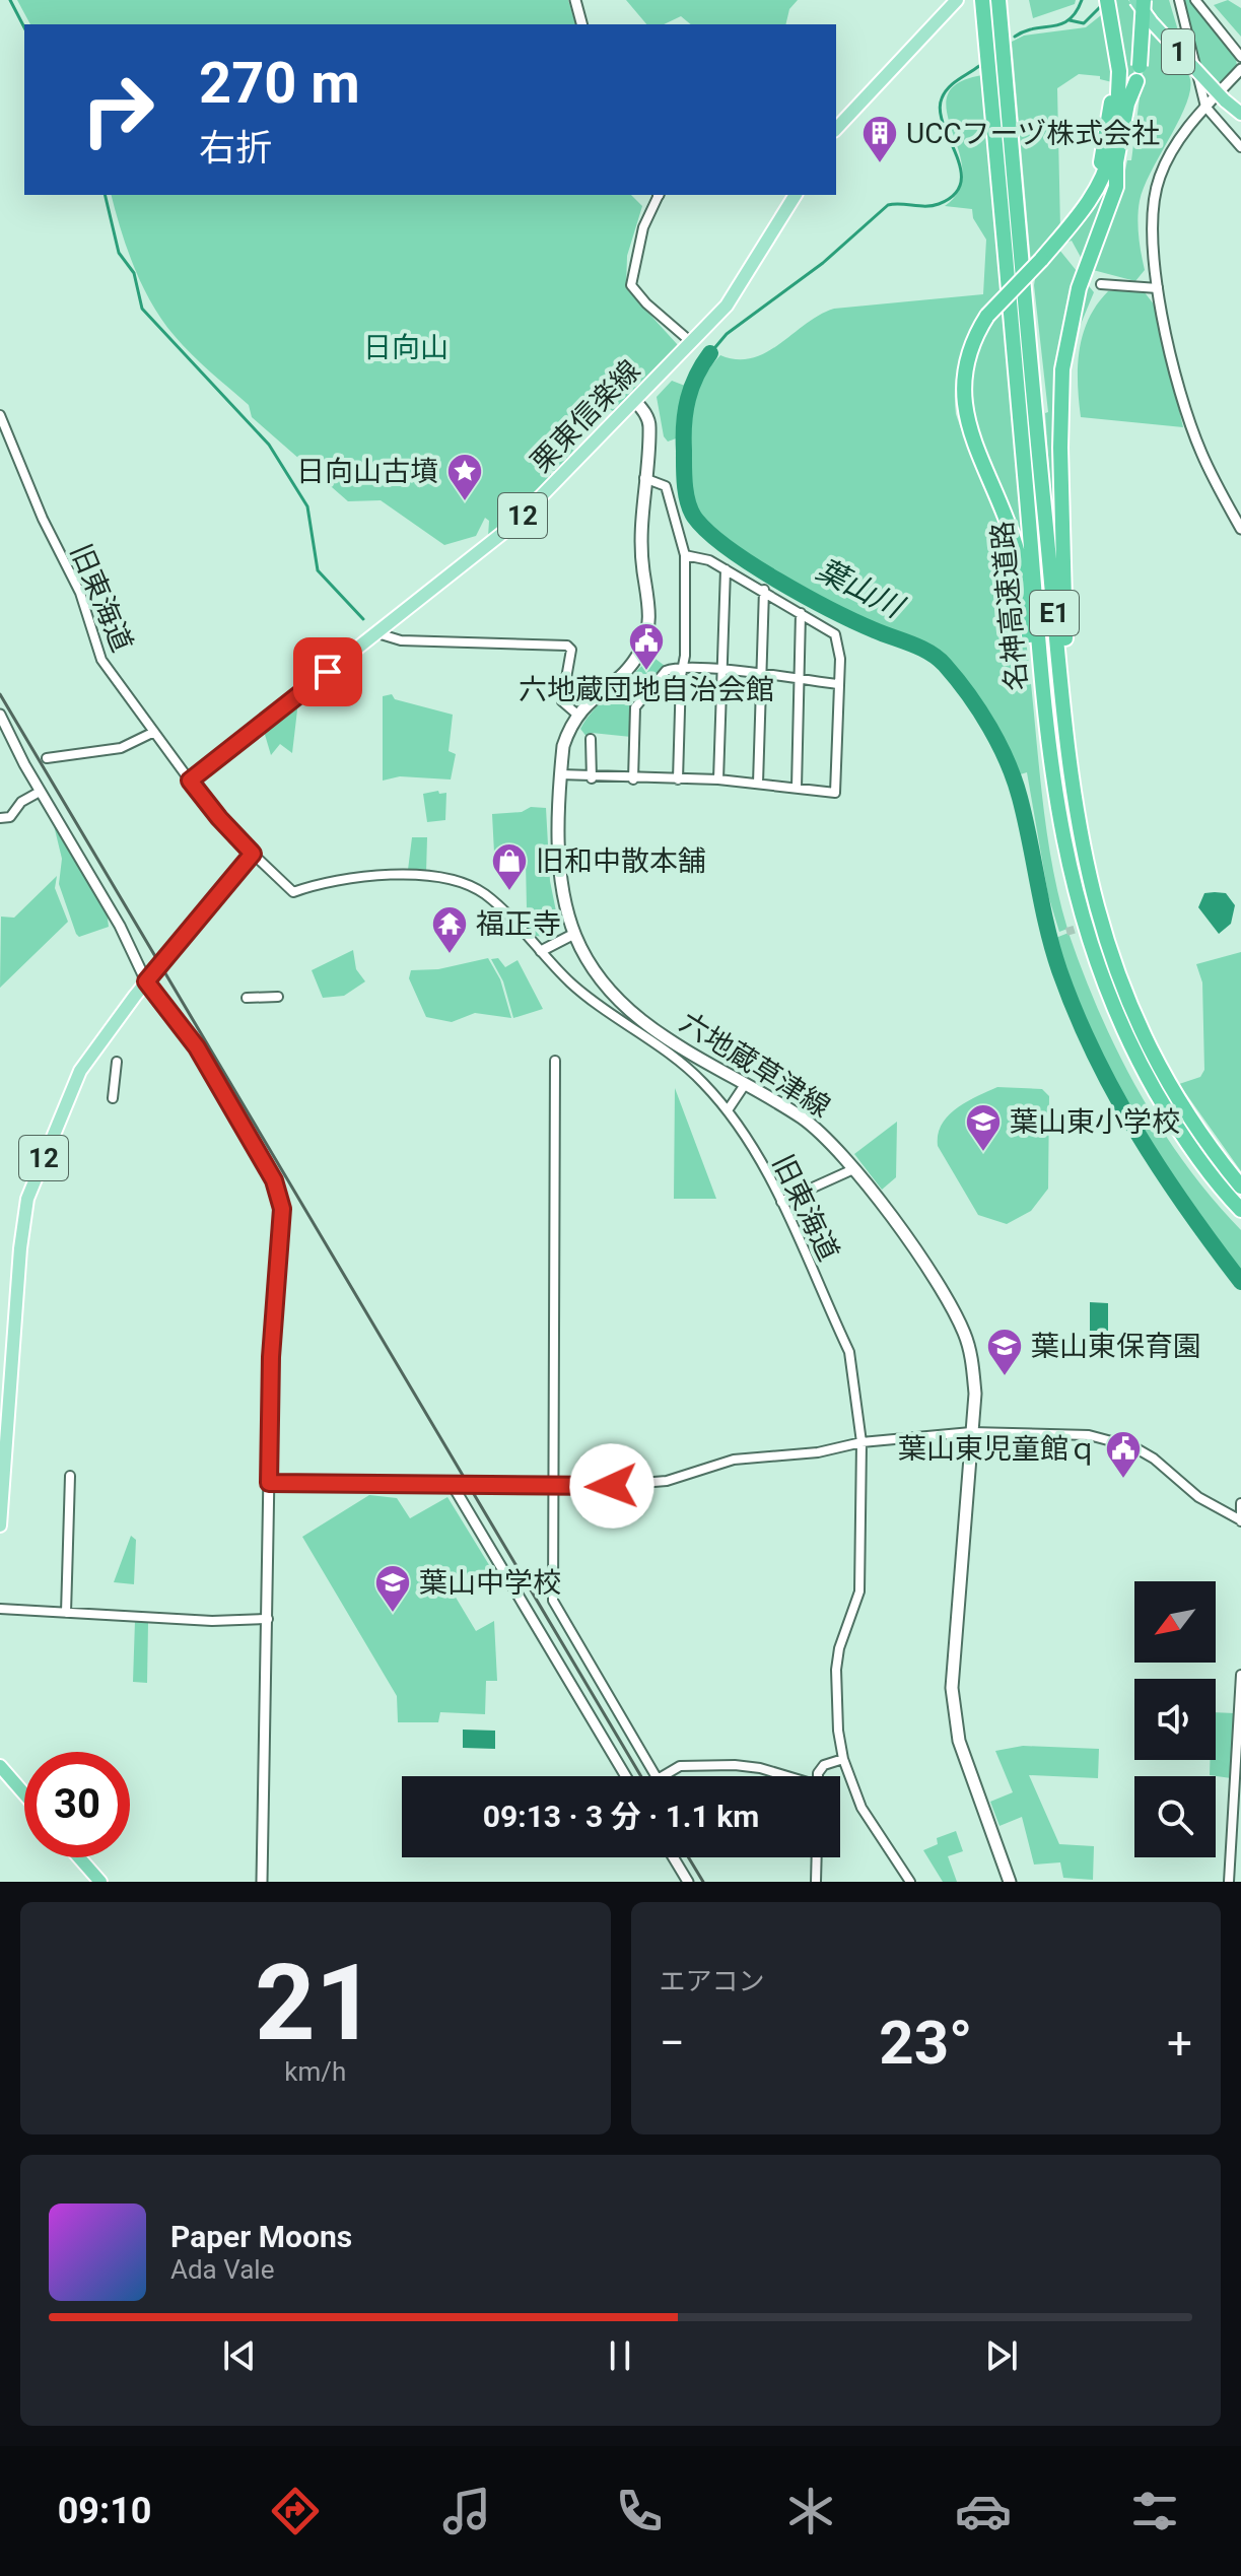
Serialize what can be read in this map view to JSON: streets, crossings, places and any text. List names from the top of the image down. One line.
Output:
{"streets":{"highway":["1","名神高速道路","E1"],"main road":["栗東信楽線","12","六地蔵草津線"],"street":["旧東海道"]},"crossings":[["栗東信楽線","旧東海道"],["栗東信楽線","六地蔵草津線"],["12","旧東海道"]],"water":["葉山川"],"parks":["日向山"],"places":{"building":["UCCフーヅ株式会社"],"place":["日向山古墳"],"public building":["六地蔵団地自治会館","葉山東児童館ｑ"],"shop":["旧和中散本舗"],"temple":["福正寺"],"school or university":["葉山東小学校","葉山東保育園","葉山中学校"]},"north":"bottom left","page":{"turn":["270 m","右折"],"limit":"30","trip":"09:13 · 3 分 · 1.1 km","tile":[["21","km/h"],"エアコン"],"heat":["−","23°","+"],"song":["Paper Moons","Ada Vale"],"tabs":"09:10"}}
